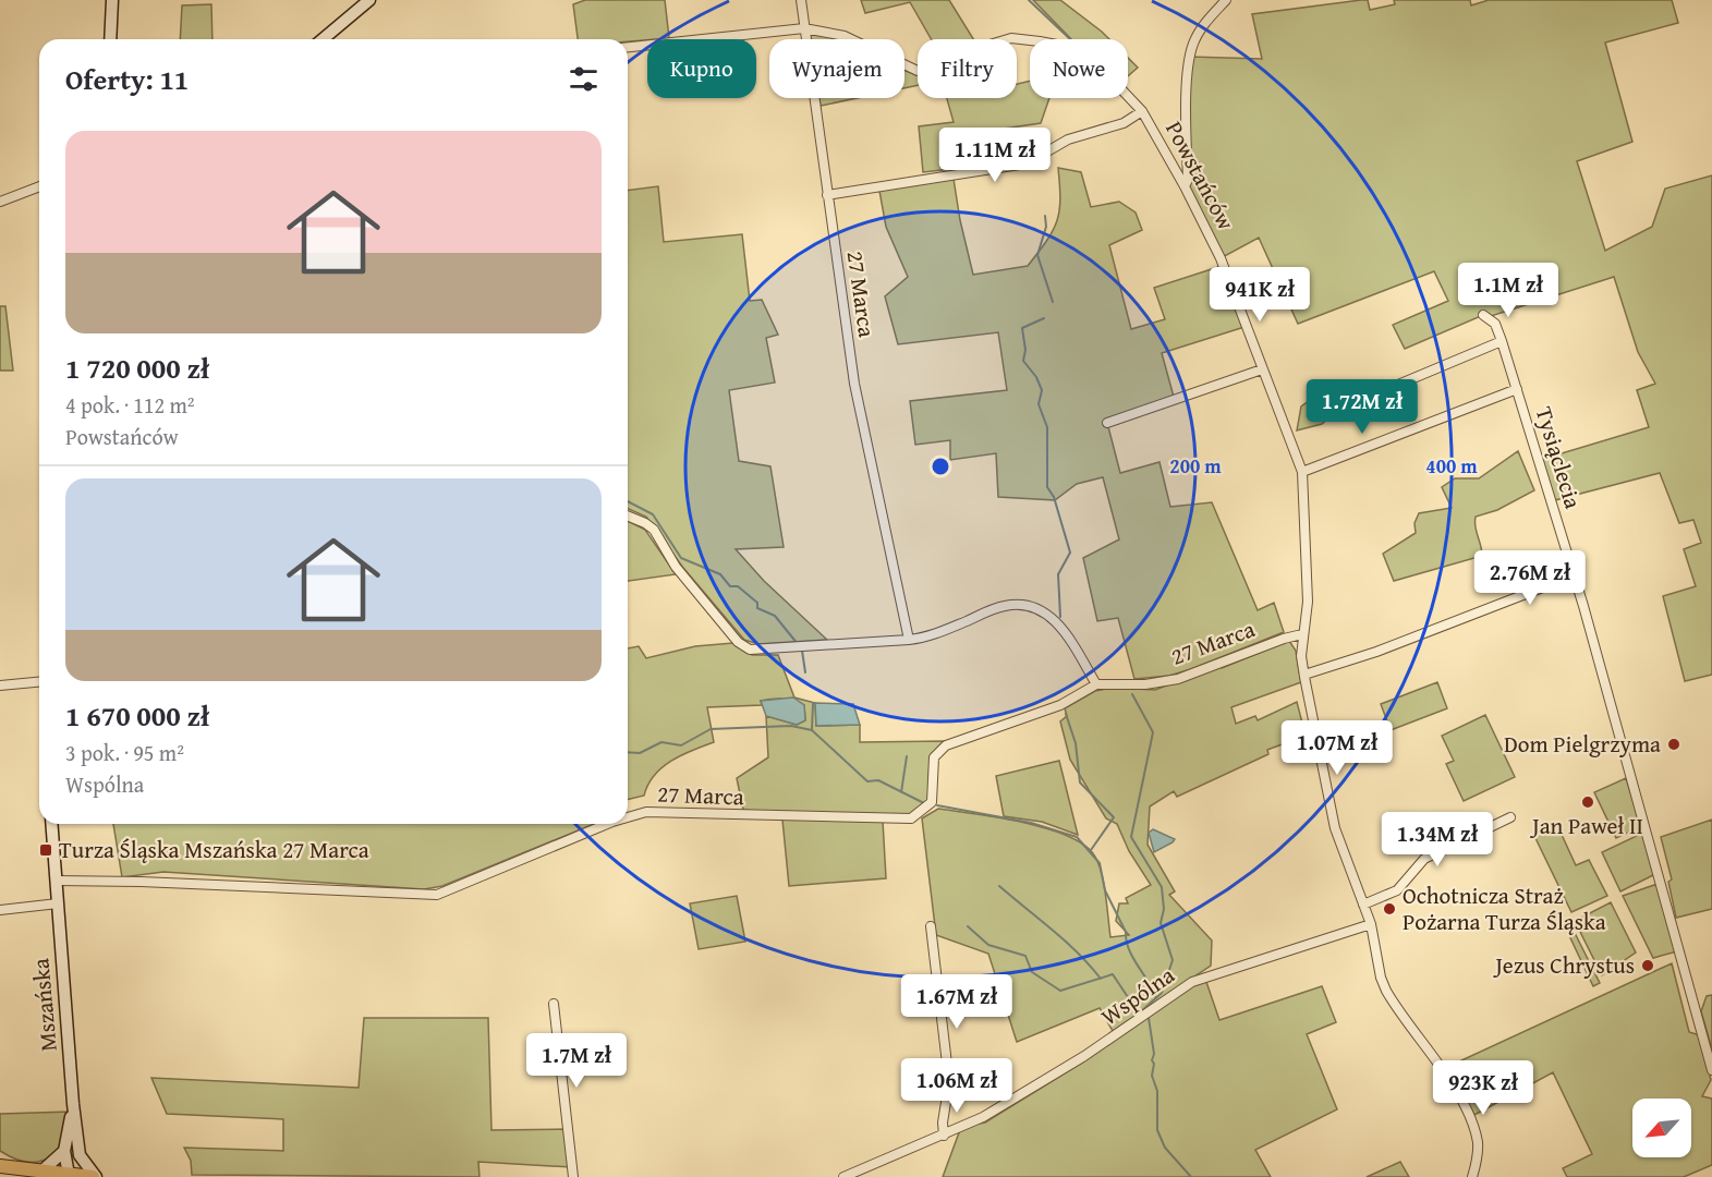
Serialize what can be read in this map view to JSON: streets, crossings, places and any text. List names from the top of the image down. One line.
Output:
{"streets":{"street":["Powstańców","27 Marca","Tysiąclecia","Wspólna","Mszańska"]},"crossings":[["Powstańców","27 Marca"],["Powstańców","Tysiąclecia"],["Powstańców","Wspólna"],["27 Marca","Mszańska"]],"places":{"other":["Dom Pielgrzyma","Jan Paweł II","Ochotnicza Straż Pożarna Turza Śląska","Jezus Chrystus"],"transit":["Turza Śląska Mszańska 27 Marca"]},"north":"bottom left","page":{"chip":["Kupno","Wynajem","Filtry","Nowe"],"heading":"Oferty: 11","list":[{"name":"1 720 000 zł","note":"4 pok. · 112 m² · Powstańców"},{"name":"1 670 000 zł","note":"3 pok. · 95 m² · Wspólna"}],"price":["1.11M zł","1.1M zł","941K zł","1.72M zł","2.76M zł","1.07M zł","1.34M zł","1.67M zł","1.7M zł","1.06M zł","923K zł"]},"rings":["200 m","400 m"]}
